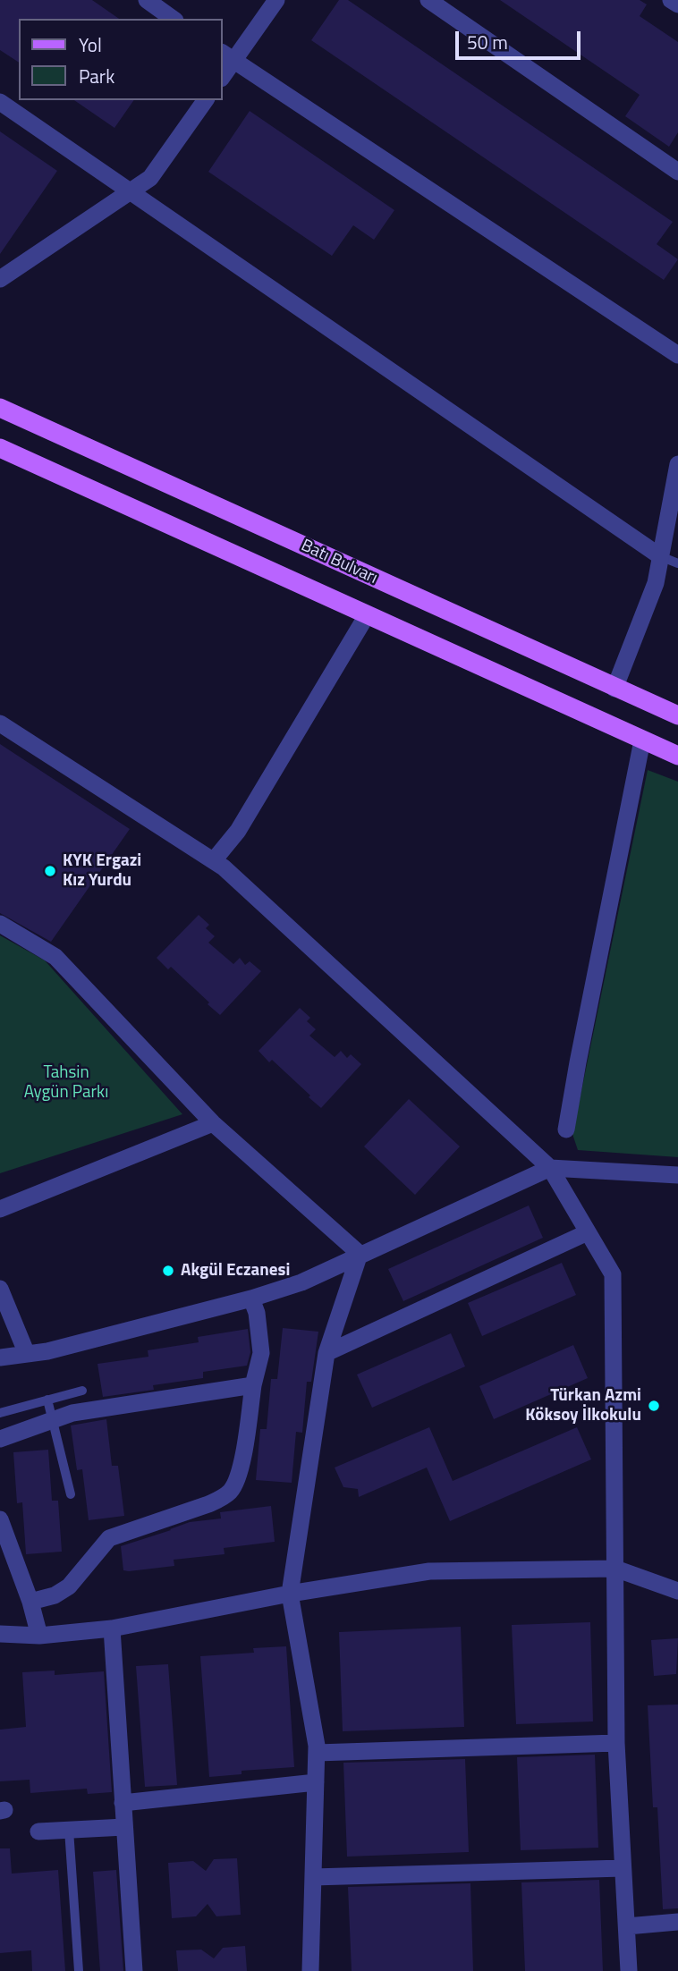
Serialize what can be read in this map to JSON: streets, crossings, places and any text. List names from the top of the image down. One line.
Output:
{"streets":{"main road":["Batı Bulvarı"]},"parks":["Tahsin Aygün Parkı"],"places":["KYK Ergazi Kız Yurdu","Akgül Eczanesi","Türkan Azmi Köksoy İlkokulu"],"legend":["Yol","Park"],"scale_bar":"50 m"}
